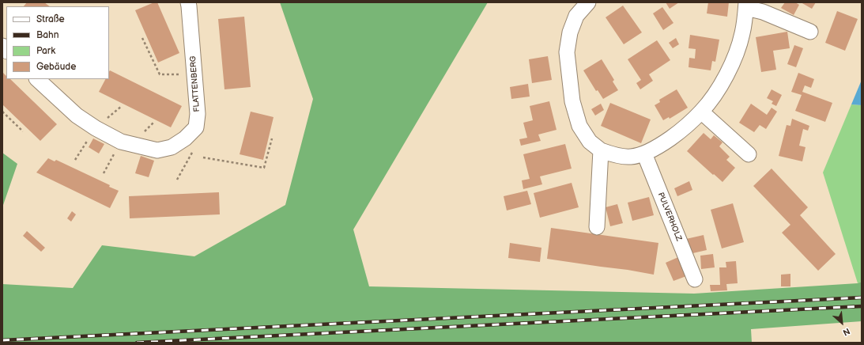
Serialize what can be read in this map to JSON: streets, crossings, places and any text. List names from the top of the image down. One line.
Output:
{"streets":{"street":["FLATTENBERG","PULVERHOLZ"]},"legend":["Straße","Bahn","Park","Gebäude"],"north":"bottom right"}
